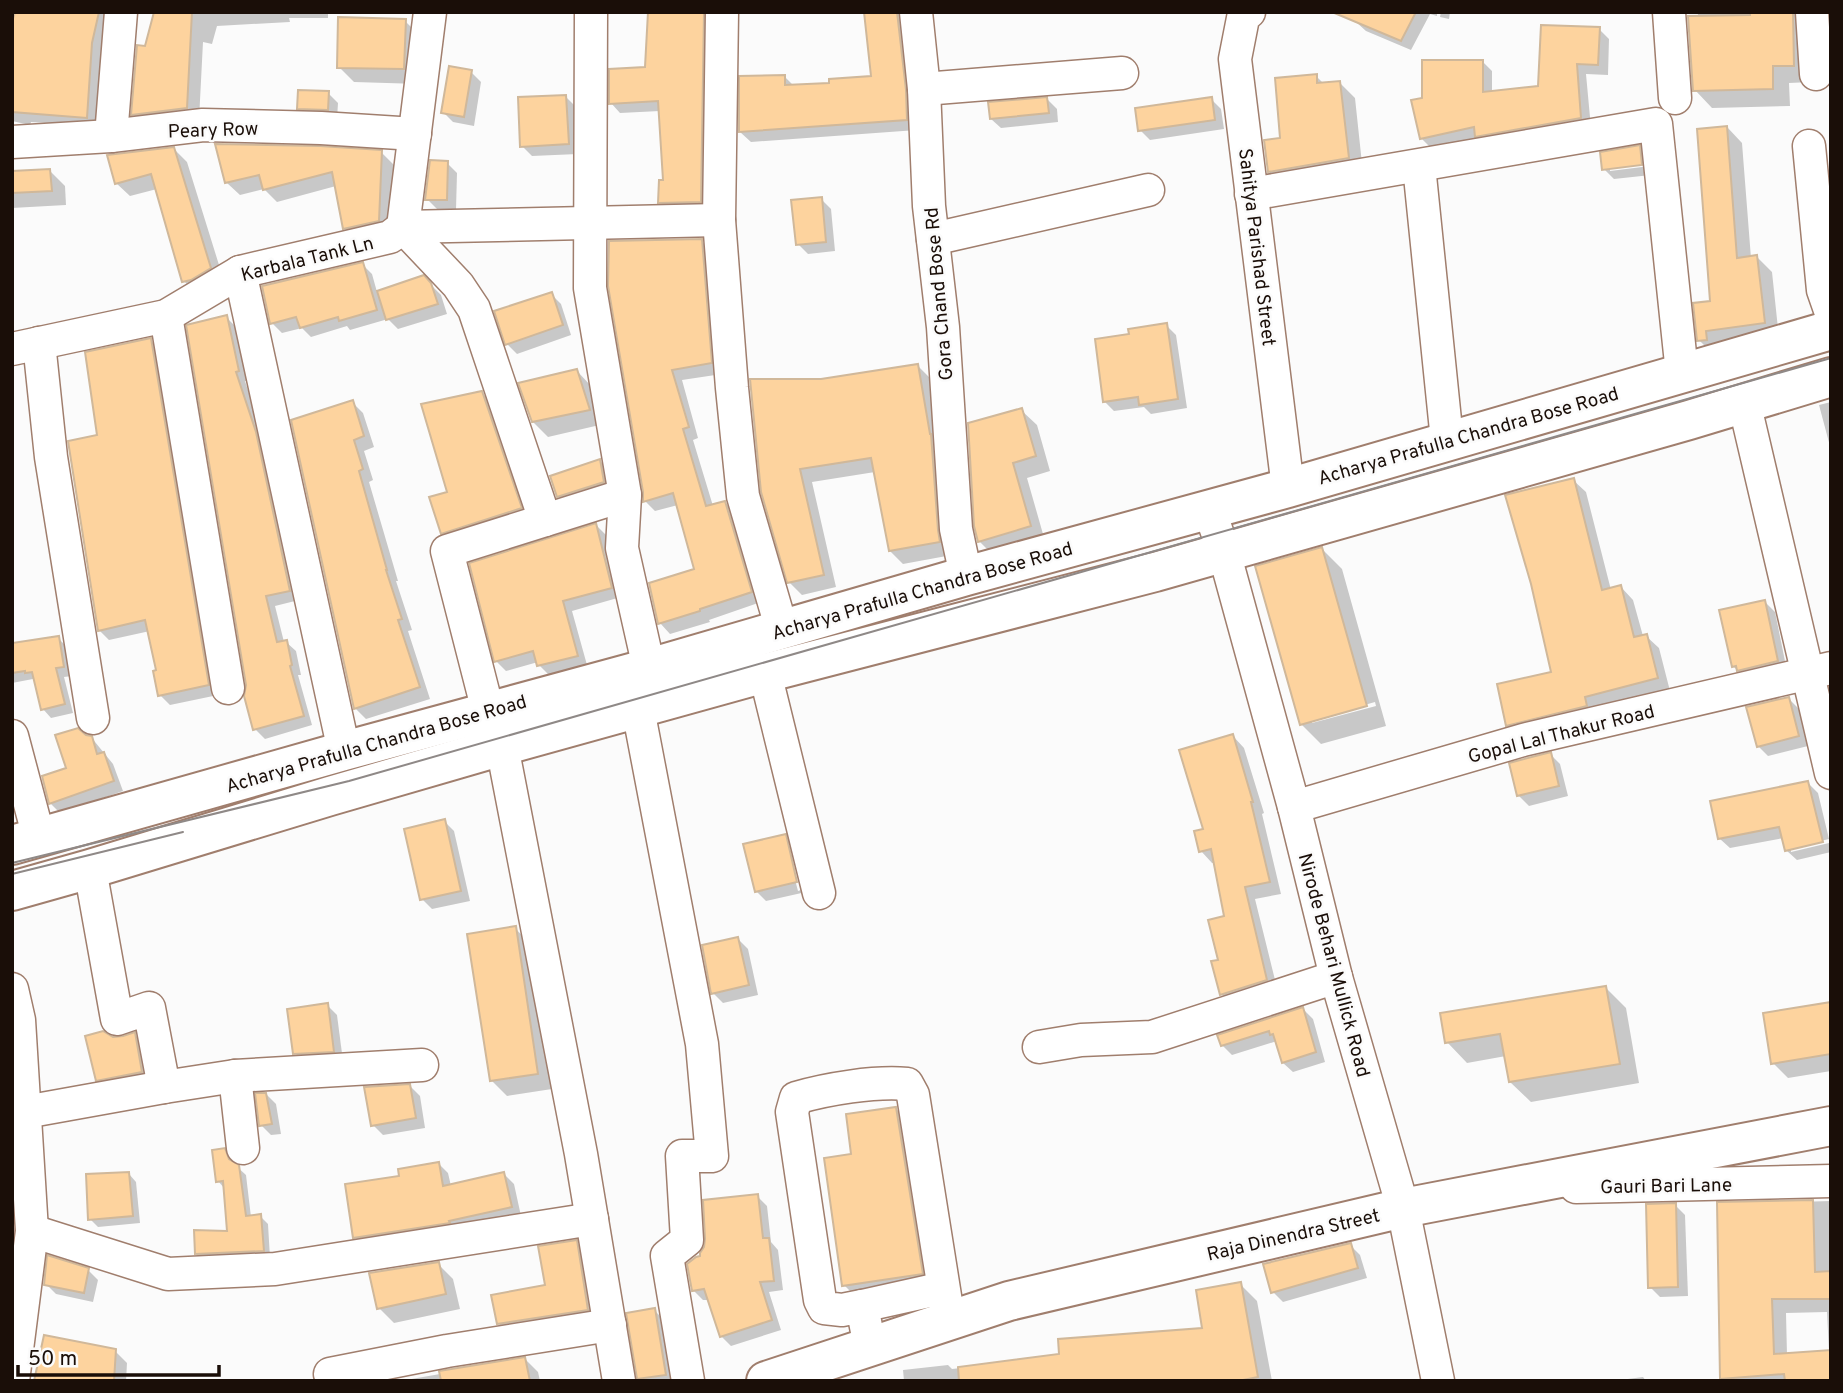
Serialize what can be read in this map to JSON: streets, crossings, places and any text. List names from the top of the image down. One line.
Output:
{"streets":{"main road":["Acharya Prafulla Chandra Bose Road","Raja Dinendra Street"],"street":["Peary Row","Sahitya Parishad Street","Karbala Tank Ln","Gora Chand Bose Rd","Gopal Lal Thakur Road","Nirode Behari Mullick Road","Gauri Bari Lane"]},"crossings":[["Sahitya Parishad Street","Acharya Prafulla Chandra Bose Road"],["Gora Chand Bose Rd","Acharya Prafulla Chandra Bose Road"],["Acharya Prafulla Chandra Bose Road","Nirode Behari Mullick Road"],["Gopal Lal Thakur Road","Nirode Behari Mullick Road"],["Nirode Behari Mullick Road","Raja Dinendra Street"],["Gauri Bari Lane","Raja Dinendra Street"]],"scale_bar":"50 m"}
